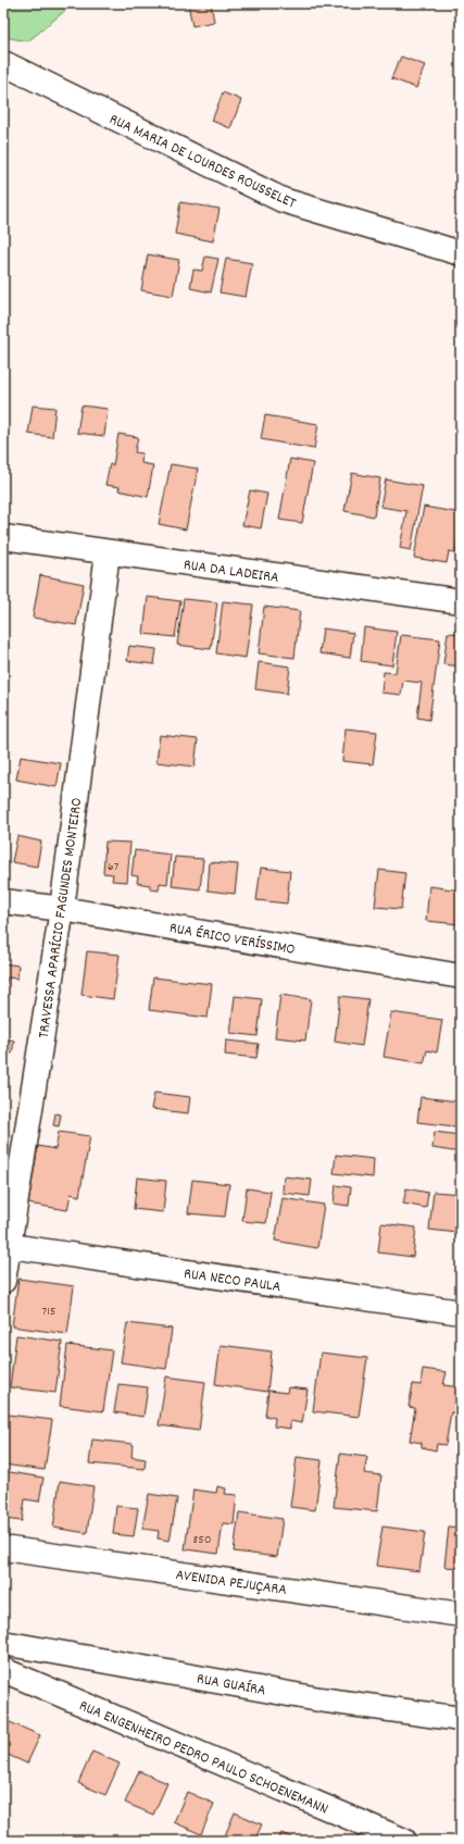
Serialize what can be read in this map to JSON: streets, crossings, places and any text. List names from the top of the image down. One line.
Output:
{"streets":{"street":["RUA MARIA DE LOURDES ROUSSELET","RUA DA LADEIRA","TRAVESSA APARÍCIO FAGUNDES MONTEIRO","RUA ÉRICO VERÍSSIMO","RUA NECO PAULA","AVENIDA PEJUÇARA","RUA GUAÍRA","RUA ENGENHEIRO PEDRO PAULO SCHOENEMANN"]},"crossings":[["RUA DA LADEIRA","TRAVESSA APARÍCIO FAGUNDES MONTEIRO"],["TRAVESSA APARÍCIO FAGUNDES MONTEIRO","RUA ÉRICO VERÍSSIMO"],["TRAVESSA APARÍCIO FAGUNDES MONTEIRO","RUA NECO PAULA"]],"house_numbers":["67","715","850"]}
